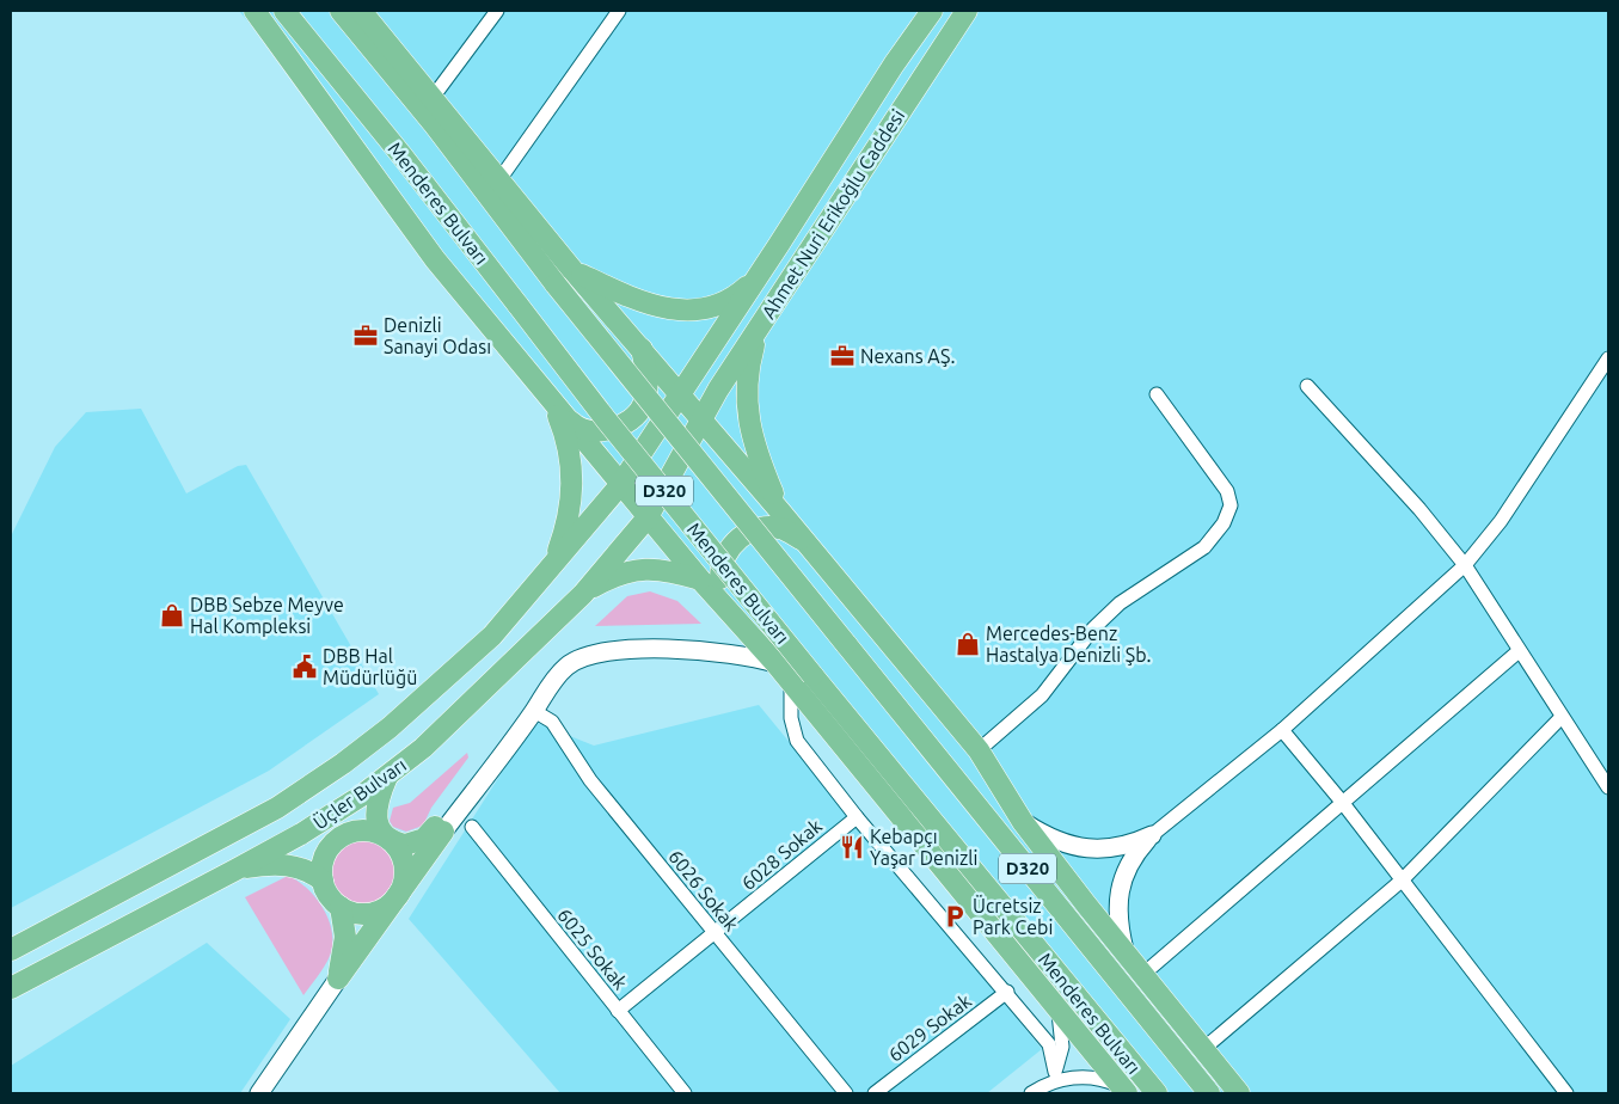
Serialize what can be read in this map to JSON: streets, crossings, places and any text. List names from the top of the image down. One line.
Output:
{"streets":{"main road":["Menderes Bulvarı","Ahmet Nuri Erikoğlu Caddesi","D320","Üçler Bulvarı"],"street":["6028 Sokak","6026 Sokak","6025 Sokak","6029 Sokak"]},"crossings":[["Ahmet Nuri Erikoğlu Caddesi","Üçler Bulvarı"],["6028 Sokak","6026 Sokak"],["6028 Sokak","6025 Sokak"]],"places":{"office":["Denizli Sanayi Odası","Nexans AŞ."],"shop":["DBB Sebze Meyve Hal Kompleksi","Mercedes-Benz Hastalya Denizli Şb."],"public building":["DBB Hal Müdürlüğü"],"restaurant":["Kebapçı Yaşar Denizli"],"parking":["Ücretsiz Park Cebi"]}}
